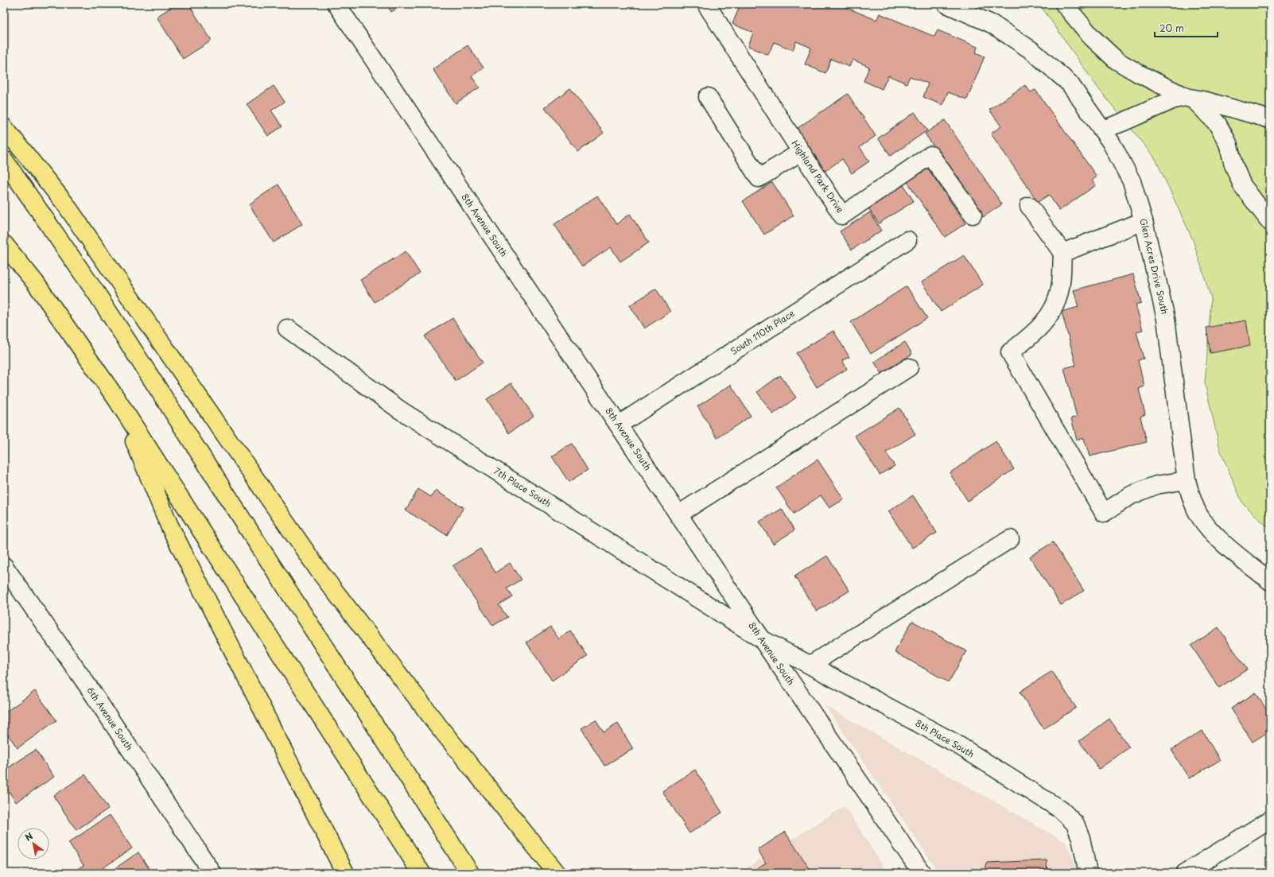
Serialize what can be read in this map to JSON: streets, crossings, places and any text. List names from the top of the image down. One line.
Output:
{"streets":{"street":["Highland Park Drive","8th Avenue South","Glen Acres Drive South","South 110th Place","7th Place South","6th Avenue South","8th Place South"]},"crossings":[["8th Avenue South","South 110th Place"],["8th Avenue South","7th Place South"],["8th Avenue South","8th Place South"],["7th Place South","8th Place South"]],"scale_bar":"20 m","north":"top left"}
